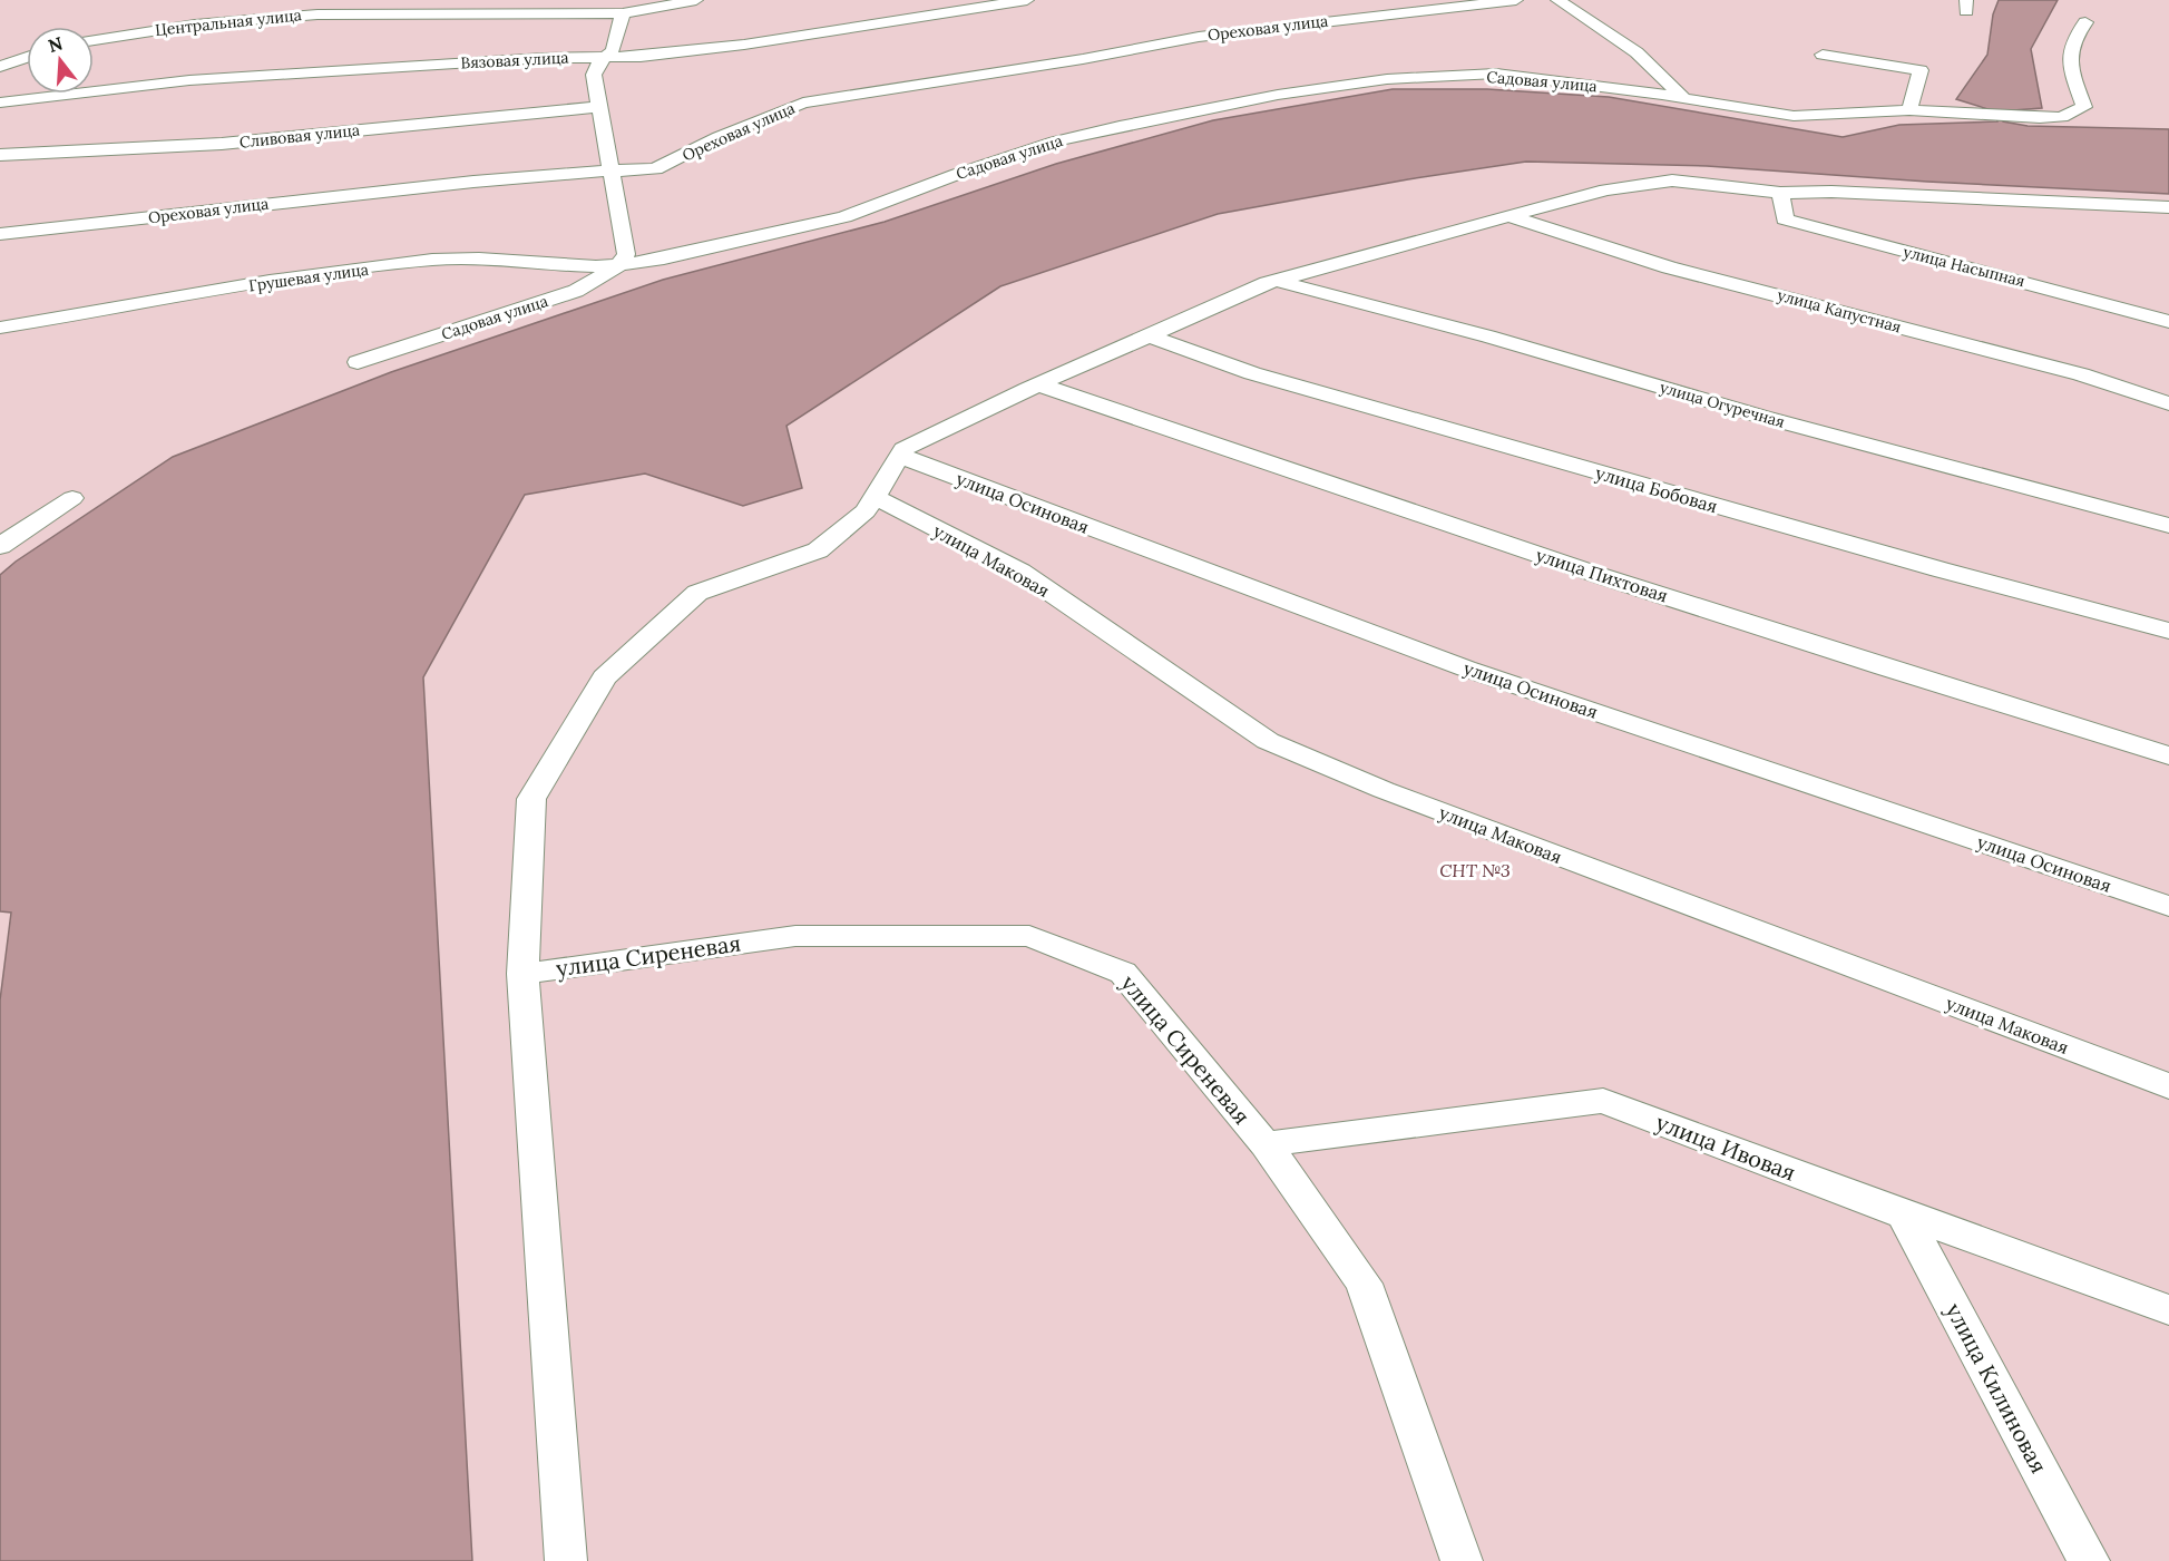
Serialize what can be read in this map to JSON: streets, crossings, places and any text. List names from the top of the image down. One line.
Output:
{"streets":{"street":["Центральная улица","Ореховая улица","Вязовая улица","Садовая улица","Сливовая улица","улица Насыпная","Грушевая улица","улица Капустная","улица Огуречная","улица Бобовая","улица Осиновая","улица Маковая","улица Пихтовая","улица Сиреневая","улица Ивовая","улица Килиновая"]},"crossings":[["Садовая улица","Грушевая улица"],["улица Сиреневая","улица Ивовая"],["улица Ивовая","улица Килиновая"]],"parks":["СНТ №3"],"north":"top"}
